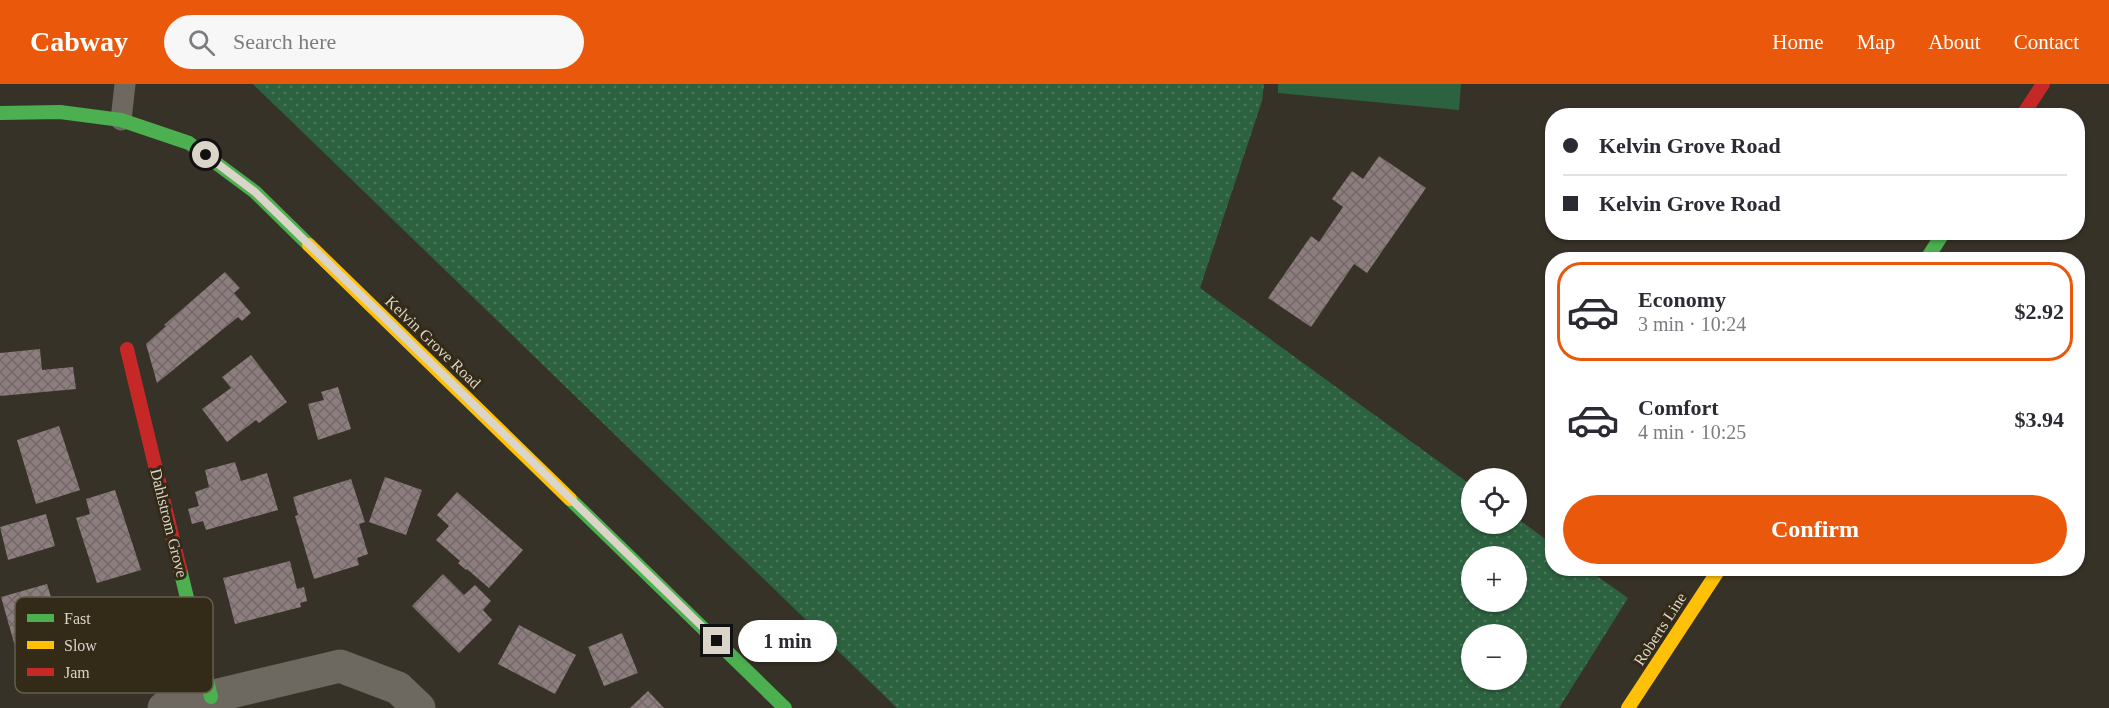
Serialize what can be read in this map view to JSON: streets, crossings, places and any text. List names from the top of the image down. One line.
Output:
{"streets":{"street":["Kelvin Grove Road","Dahlstrom Grove","Roberts Line"]},"legend":["Fast","Slow","Jam"],"page":{"header":"Cabway","search":"Search here","nav":["Home","Map","About","Contact"],"banner":["Kelvin Grove Road","Kelvin Grove Road"],"list":[{"name":"Economy","note":"3 min · 10:24","value":"$2.92"},{"name":"Comfort","note":"4 min · 10:25","value":"$3.94"}],"map_buttons":["+","−"],"buttons":"Confirm","bubble":"1 min"}}
